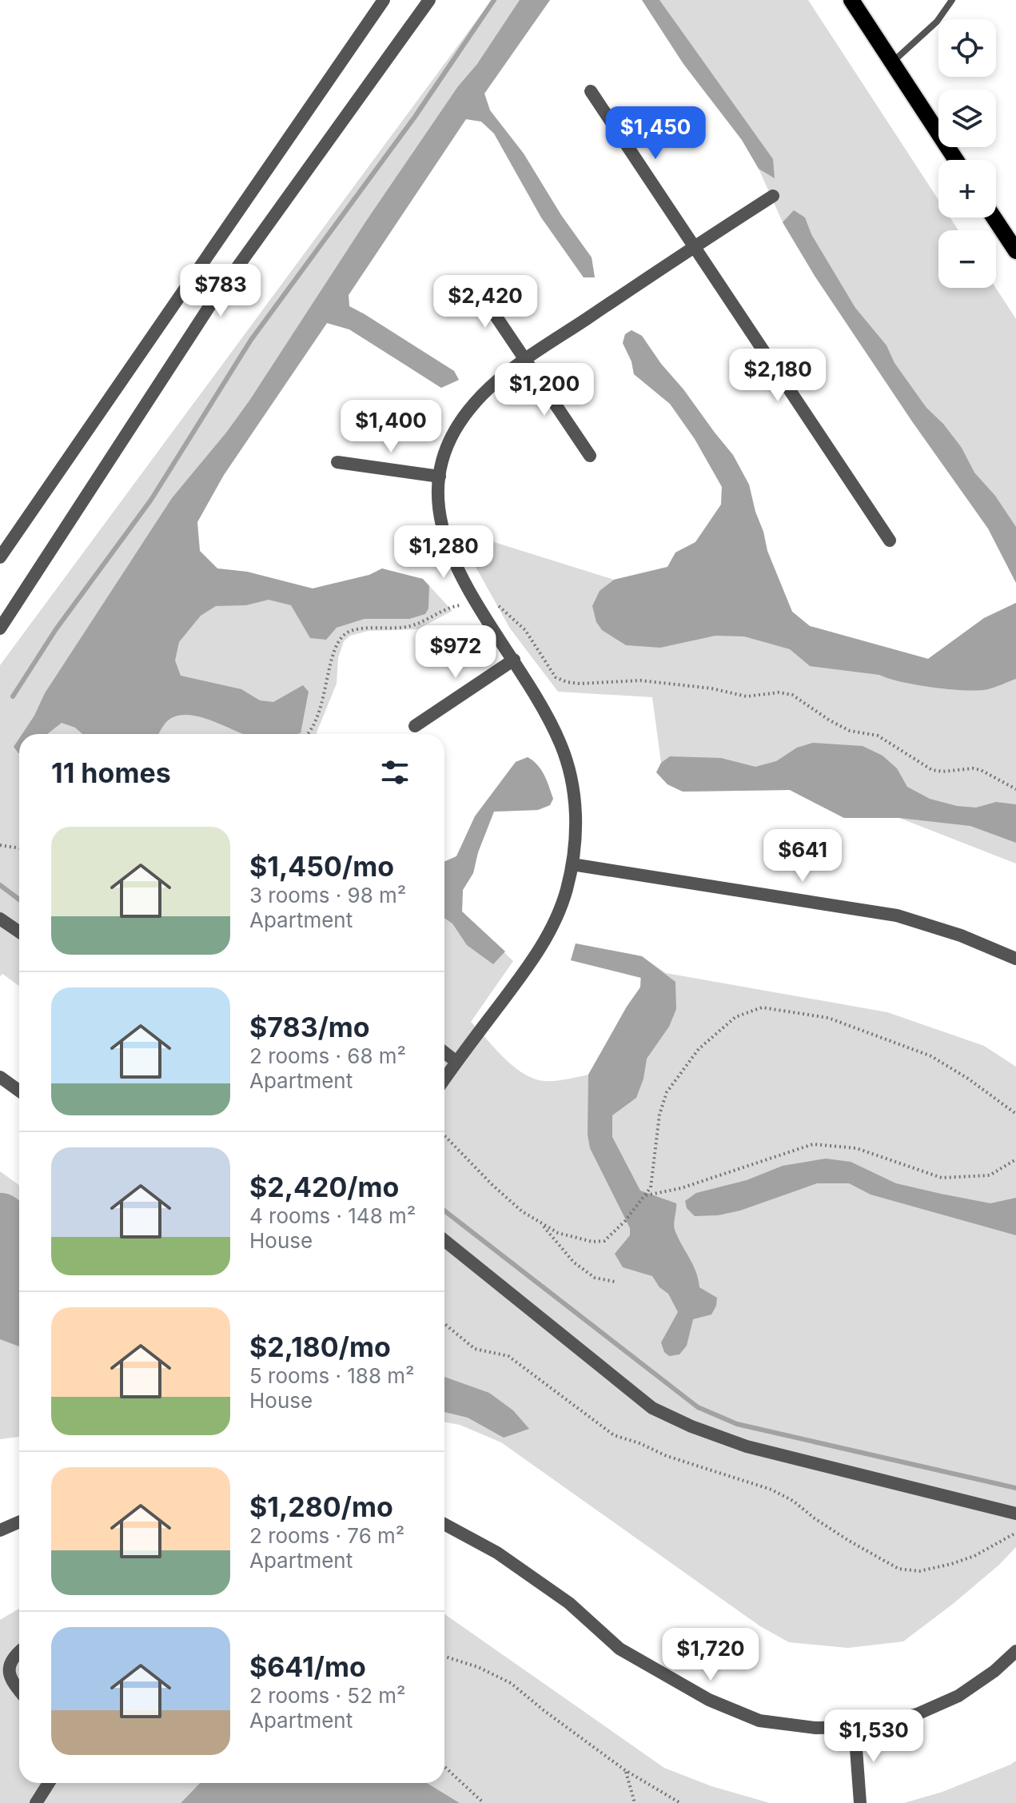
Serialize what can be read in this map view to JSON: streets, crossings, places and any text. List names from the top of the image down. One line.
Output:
{"page":{"map_buttons":["+","−"],"price":["$1,450","$783","$2,420","$2,180","$1,200","$1,400","$1,280","$972","$641","$1,720","$1,530"],"heading":"11 homes","list":[{"name":"$1,450/mo","note":"3 rooms · 98 m² · Apartment"},{"name":"$783/mo","note":"2 rooms · 68 m² · Apartment"},{"name":"$2,420/mo","note":"4 rooms · 148 m² · House"},{"name":"$2,180/mo","note":"5 rooms · 188 m² · House"},{"name":"$1,280/mo","note":"2 rooms · 76 m² · Apartment"},{"name":"$641/mo","note":"2 rooms · 52 m² · Apartment"}]}}
